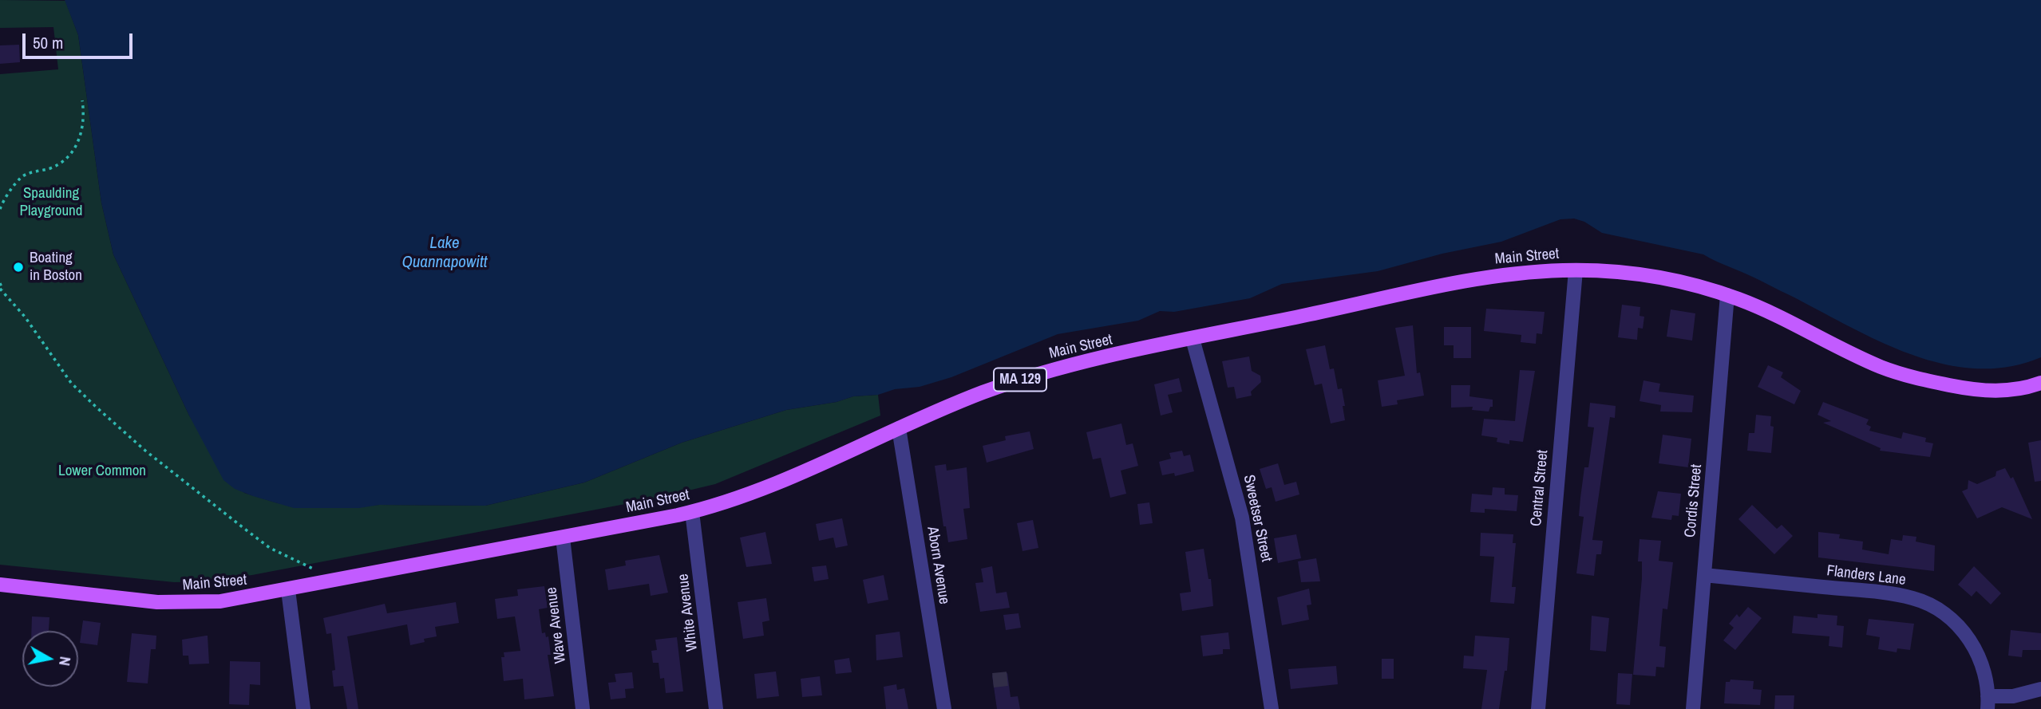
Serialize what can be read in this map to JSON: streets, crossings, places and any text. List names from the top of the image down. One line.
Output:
{"streets":{"main road":["Main Street","MA 129"],"street":["Central Street","Cordis Street","Sweetser Street","Aborn Avenue","Flanders Lane","White Avenue","Wave Avenue"]},"crossings":[["Main Street","Central Street"],["Main Street","Cordis Street"],["Main Street","Sweetser Street"],["Main Street","Aborn Avenue"],["Main Street","White Avenue"],["Main Street","Wave Avenue"],["Cordis Street","Flanders Lane"]],"water":["Lake Quannapowitt"],"parks":["Spaulding Playground","Lower Common"],"places":["Boating in Boston"],"scale_bar":"50 m","north":"right"}
